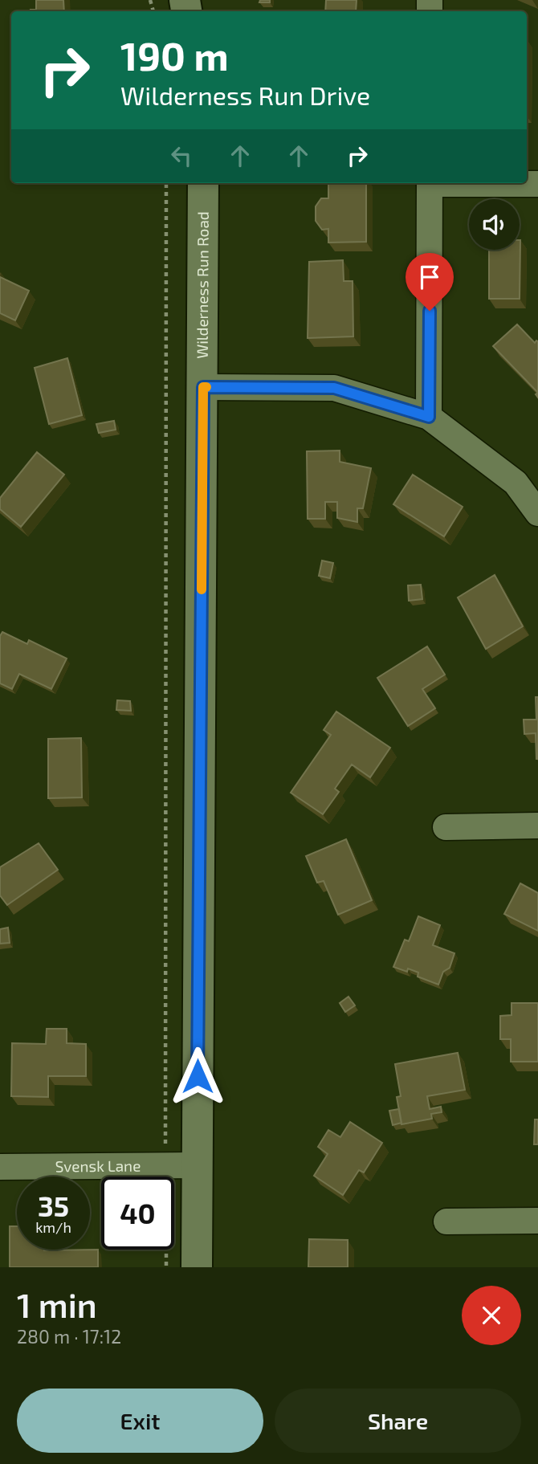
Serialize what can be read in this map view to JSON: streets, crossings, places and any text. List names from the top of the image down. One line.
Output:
{"streets":{"street":["Wilderness Run Road","Svensk Lane"]},"crossings":[["Wilderness Run Road","Svensk Lane"]],"page":{"turn":["190 m","Wilderness Run Drive"],"speed":"35 km/h","limit":"40","heading":["1 min","280 m · 17:12"],"buttons":["Exit","Share"]}}
